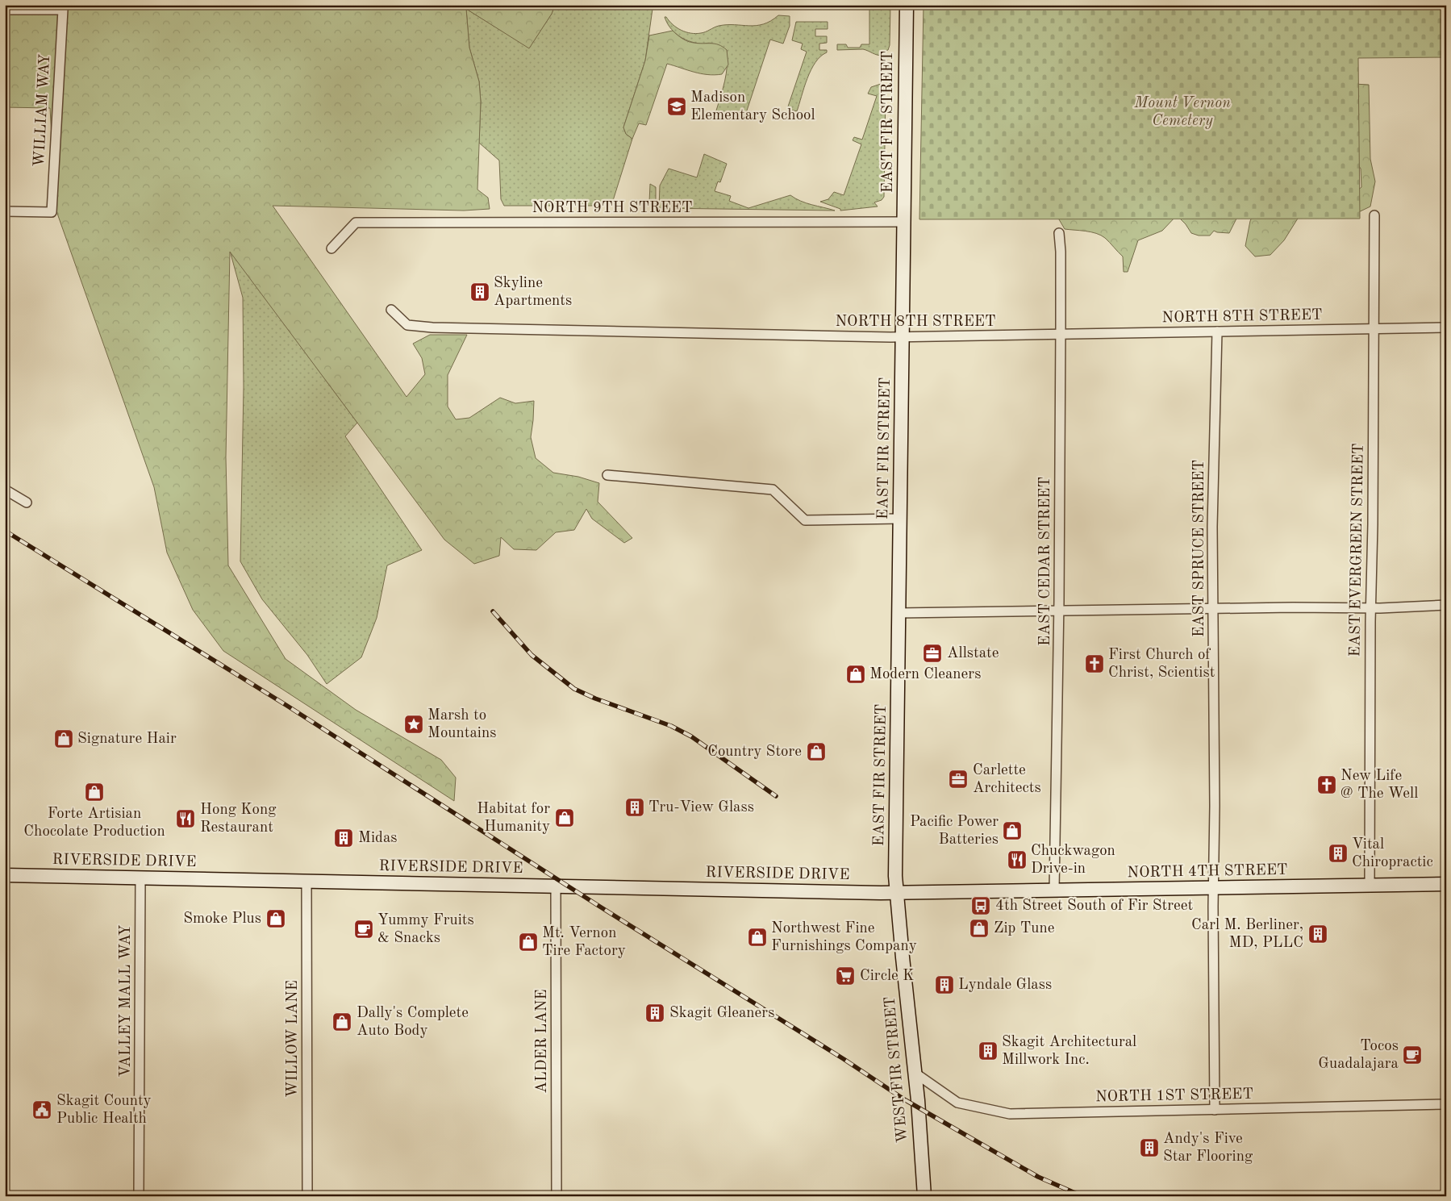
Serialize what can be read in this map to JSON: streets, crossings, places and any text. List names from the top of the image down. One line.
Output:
{"streets":{"main road":["EAST FIR STREET","RIVERSIDE DRIVE","NORTH 4TH STREET","WEST FIR STREET"],"street":["WILLIAM WAY","NORTH 9TH STREET","NORTH 8TH STREET","EAST SPRUCE STREET","EAST EVERGREEN STREET","EAST CEDAR STREET","VALLEY MALL WAY","WILLOW LANE","ALDER LANE","NORTH 1ST STREET"]},"crossings":[["EAST FIR STREET","NORTH 9TH STREET"],["EAST FIR STREET","NORTH 8TH STREET"],["EAST FIR STREET","RIVERSIDE DRIVE"],["EAST FIR STREET","NORTH 4TH STREET"],["EAST FIR STREET","WEST FIR STREET"],["NORTH 8TH STREET","EAST SPRUCE STREET"],["NORTH 8TH STREET","EAST EVERGREEN STREET"],["NORTH 8TH STREET","EAST CEDAR STREET"],["EAST SPRUCE STREET","NORTH 4TH STREET"],["EAST SPRUCE STREET","NORTH 1ST STREET"],["EAST EVERGREEN STREET","NORTH 4TH STREET"],["EAST CEDAR STREET","NORTH 4TH STREET"],["RIVERSIDE DRIVE","NORTH 4TH STREET"],["RIVERSIDE DRIVE","VALLEY MALL WAY"],["RIVERSIDE DRIVE","WILLOW LANE"],["RIVERSIDE DRIVE","ALDER LANE"],["RIVERSIDE DRIVE","WEST FIR STREET"],["NORTH 4TH STREET","WEST FIR STREET"],["WEST FIR STREET","NORTH 1ST STREET"]],"parks":["Mount Vernon Cemetery"],"places":{"school or university":["Madison Elementary School"],"building":["Skyline Apartments","Tru-View Glass","Midas","Vital Chiropractic","Carl M. Berliner, MD, PLLC","Lyndale Glass","Skagit Gleaners","Skagit Architectural Millwork Inc.","Andy's Five Star Flooring"],"office":["Allstate","Carlette Architects"],"church":["First Church of Christ, Scientist","New Life @ The Well"],"shop":["Modern Cleaners","Signature Hair","Country Store","Forte Artisian Chocolate Production","Habitat for Humanity","Pacific Power Batteries","Smoke Plus","Zip Tune","Northwest Fine Furnishings Company","Mt. Vernon Tire Factory","Dally's Complete Auto Body"],"place":["Marsh to Mountains"],"restaurant":["Hong Kong Restaurant","Chuckwagon Drive-in"],"bus stop":["4th Street South of Fir Street"],"cafe":["Yummy Fruits & Snacks","Tocos Guadalajara"],"supermarket":["Circle K"],"public building":["Skagit County Public Health"]}}
